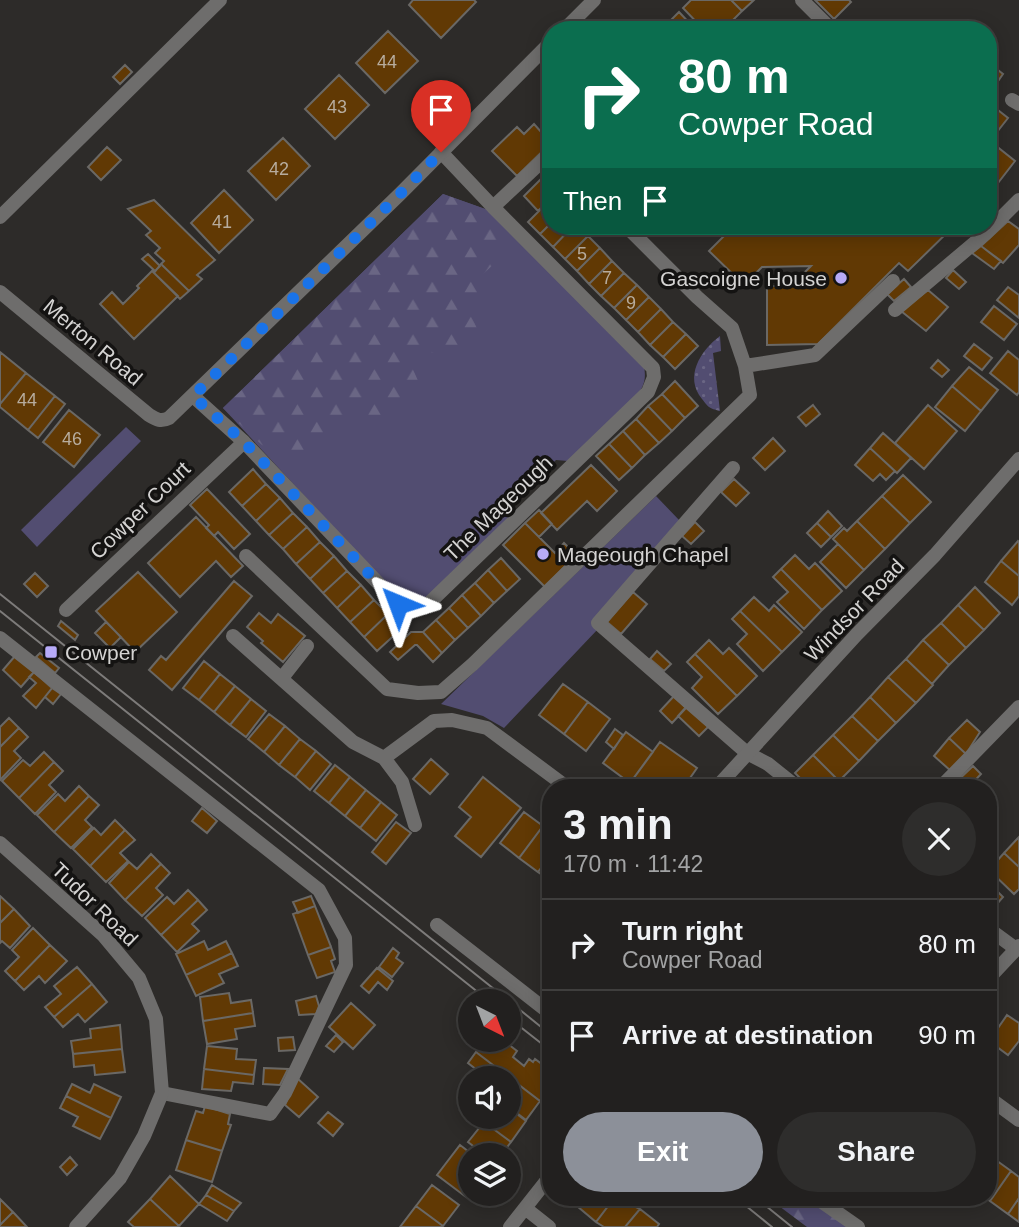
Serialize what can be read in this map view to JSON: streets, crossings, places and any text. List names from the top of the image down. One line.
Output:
{"streets":{"street":["Merton Road","The Mageough","Cowper Court","Windsor Road","Tudor Road"]},"crossings":[["Merton Road","The Mageough"],["The Mageough","Cowper Court"]],"places":{"other":["Gascoigne House","Mageough Chapel"],"transit":["Cowper"]},"house_numbers":["44","43","42","41","5","7","9","44","46"],"north":"bottom right","page":{"turn":["80 m","Cowper Road"],"then":"Then","heading":["3 min","170 m · 11:42"],"list":[{"name":"Turn right","note":"Cowper Road","value":"80 m"},{"name":"Arrive at destination","value":"90 m"}],"buttons":["Exit","Share"]}}
